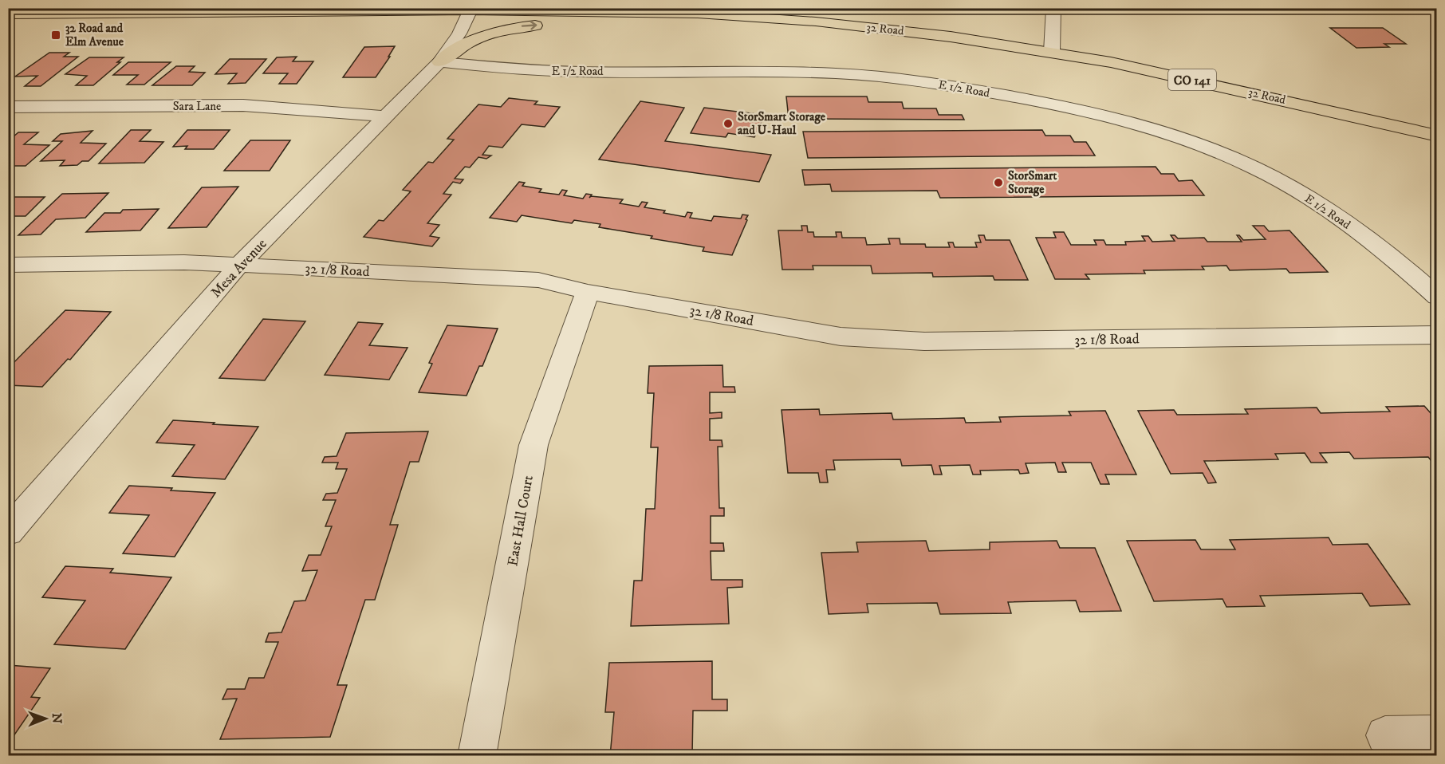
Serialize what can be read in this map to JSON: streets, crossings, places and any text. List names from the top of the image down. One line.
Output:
{"streets":{"main road":["32 Road","CO 141"],"street":["E 1/2 Road","Sara Lane","Mesa Avenue","32 1/8 Road","East Hall Court"]},"crossings":[["32 Road","Mesa Avenue"],["E 1/2 Road","Mesa Avenue"],["Sara Lane","Mesa Avenue"],["Mesa Avenue","32 1/8 Road"],["32 1/8 Road","East Hall Court"]],"places":{"transit":["32 Road and Elm Avenue"],"other":["StorSmart Storage and U-Haul","StorSmart Storage"]},"north":"right"}
